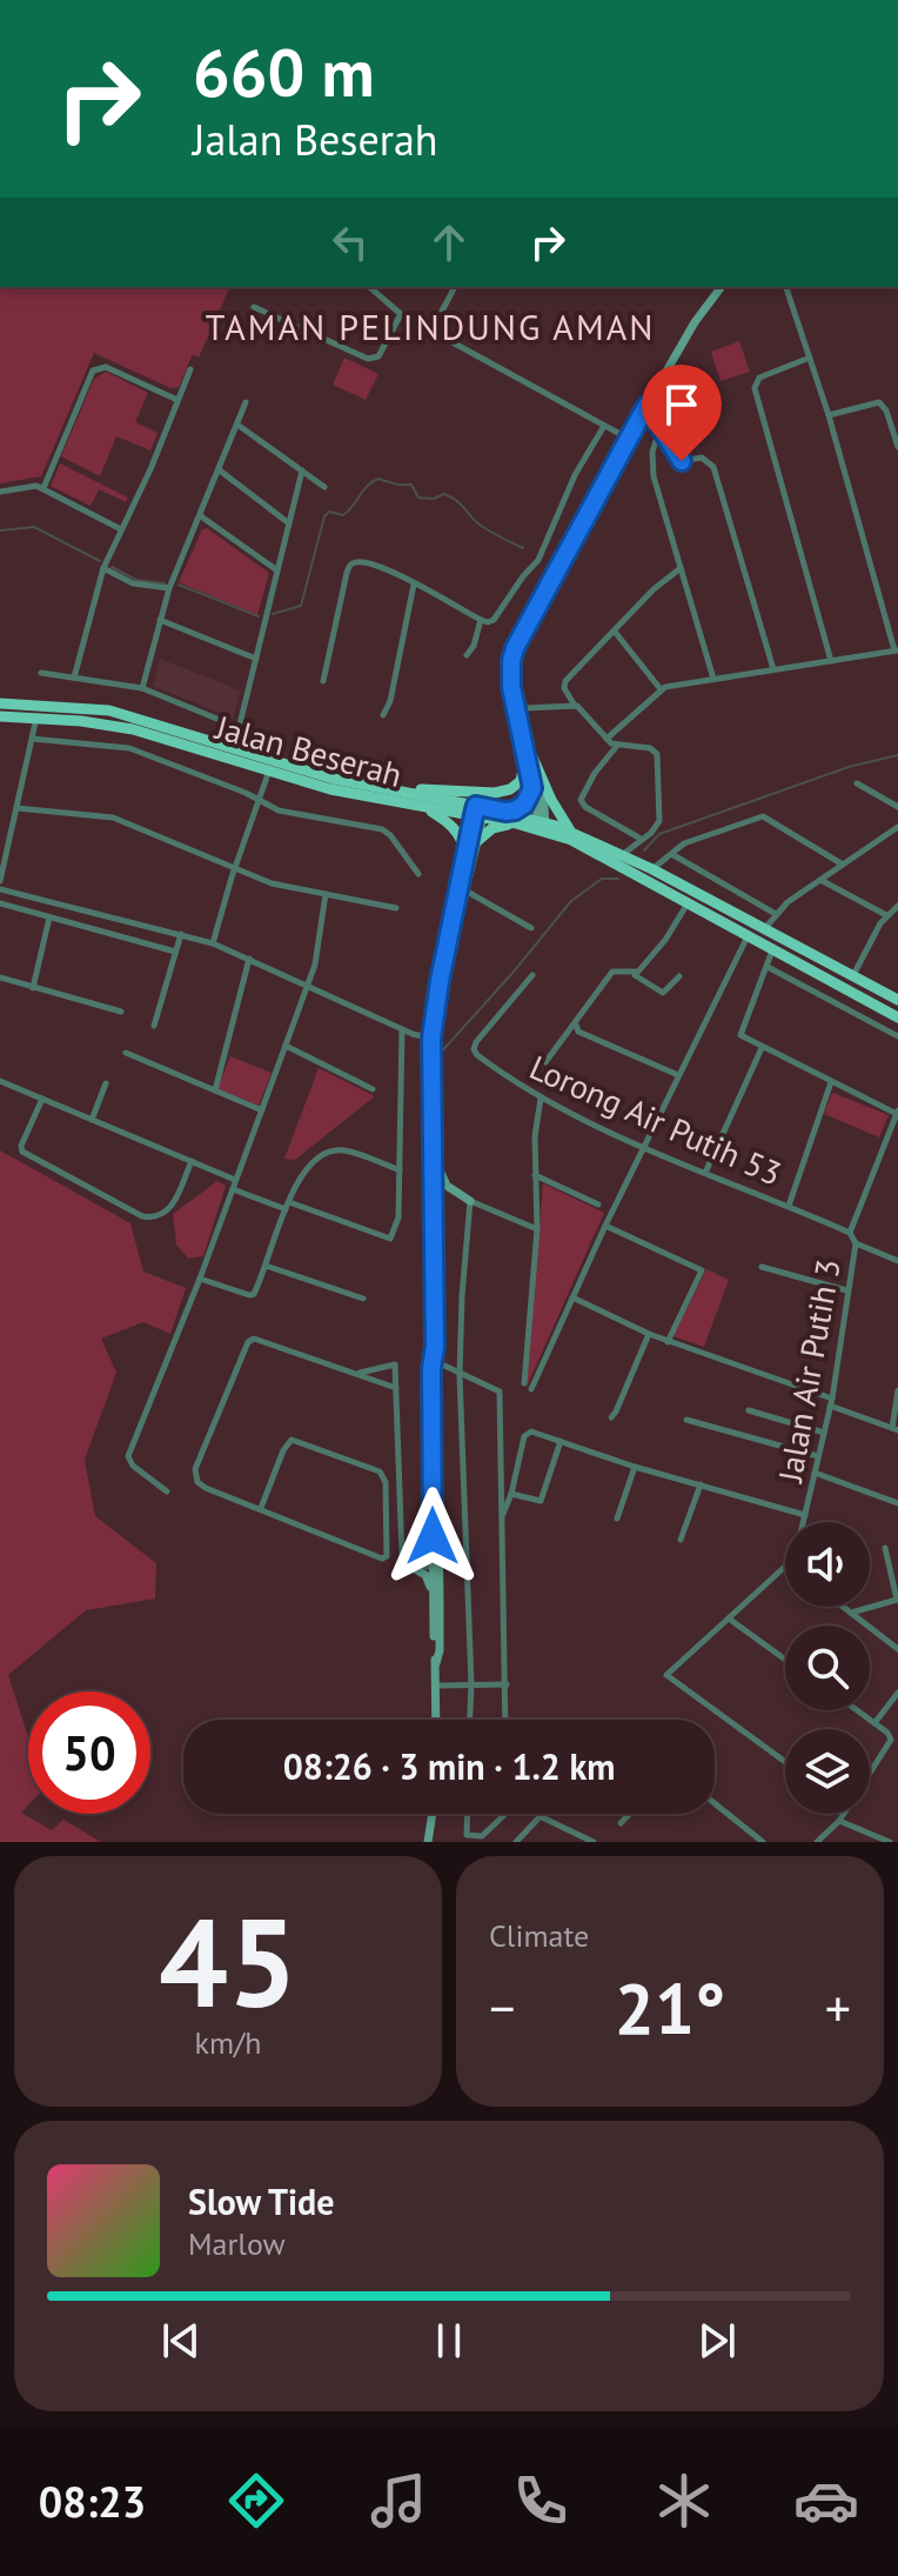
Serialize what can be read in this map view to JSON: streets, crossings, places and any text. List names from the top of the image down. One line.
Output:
{"streets":{"highway":["Jalan Beserah"],"street":["Lorong Air Putih 53","Jalan Air Putih 3"]},"districts":["TAMAN PELINDUNG AMAN"],"page":{"turn":["660 m","Jalan Beserah"],"limit":"50","trip":"08:26 · 3 min · 1.2 km","tile":[["45","km/h"],"Climate"],"heat":["−","21°","+"],"song":["Slow Tide","Marlow"],"tabs":"08:23"}}
